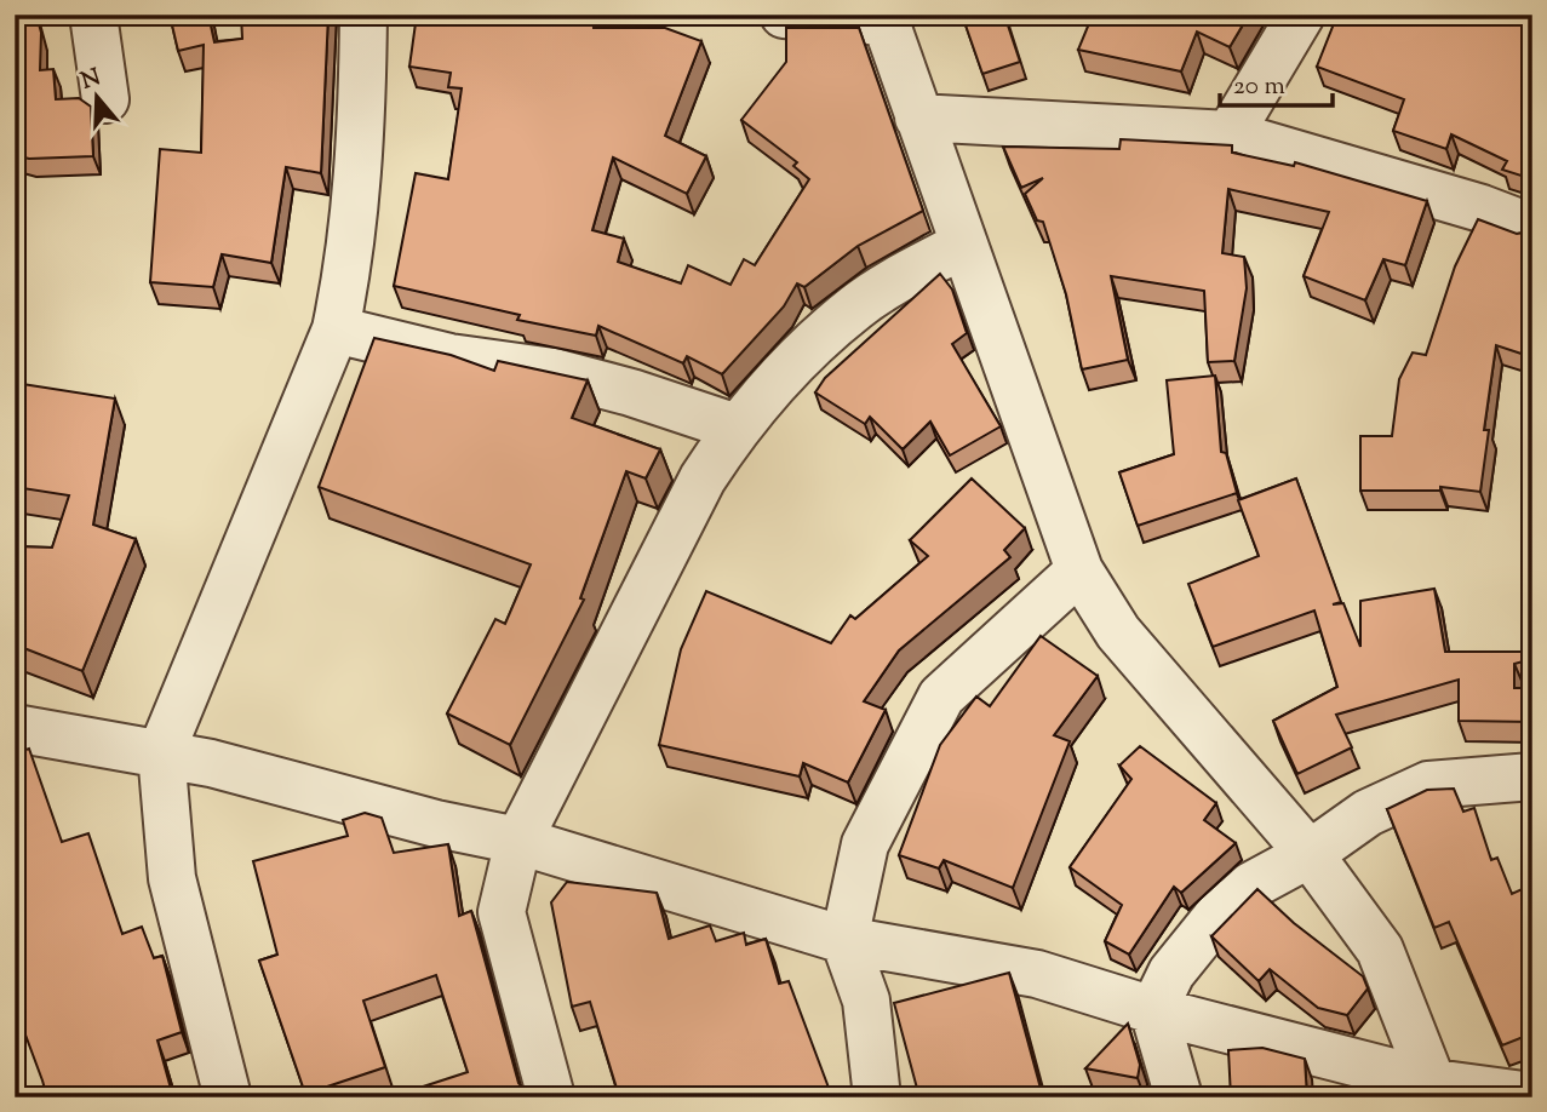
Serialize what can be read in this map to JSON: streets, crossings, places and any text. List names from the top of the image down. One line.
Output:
{"scale_bar":"20 m","north":"top"}
